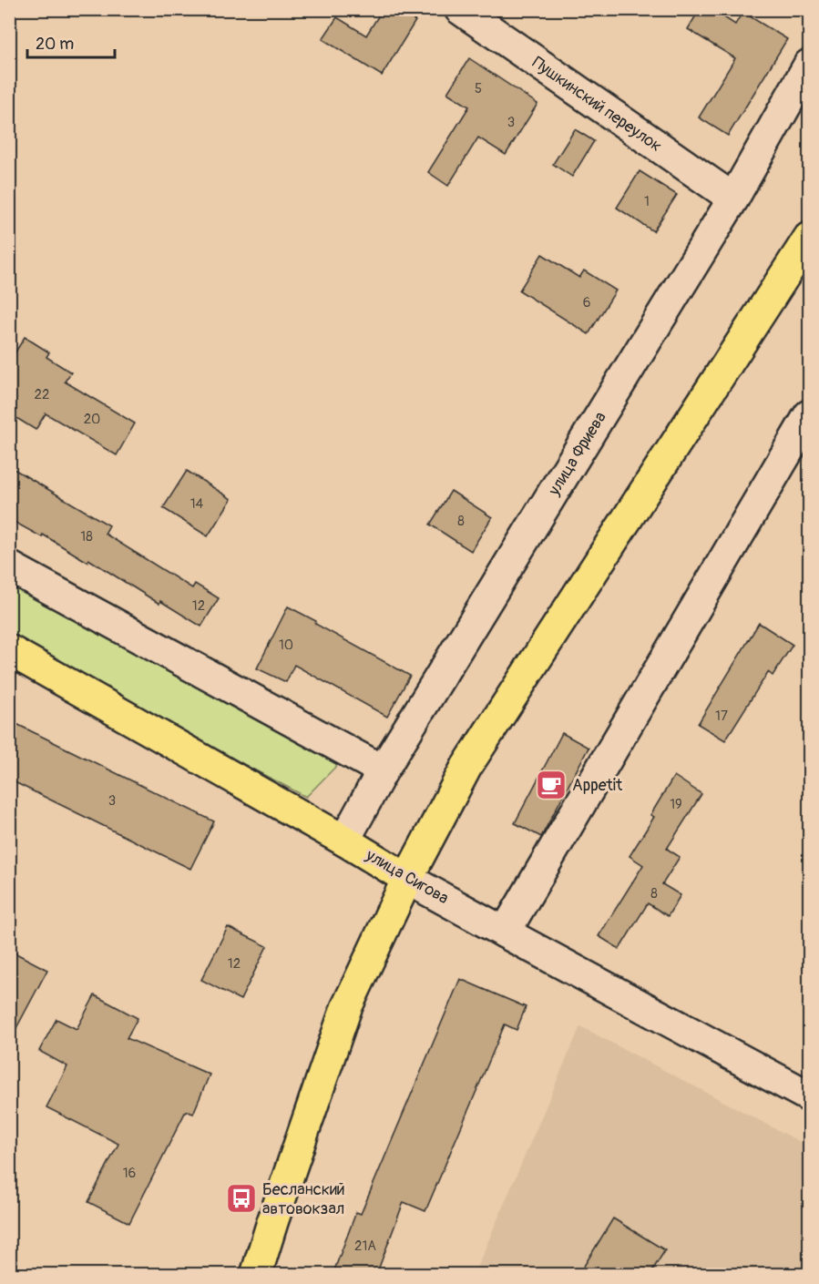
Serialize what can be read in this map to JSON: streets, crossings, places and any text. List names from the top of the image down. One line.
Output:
{"streets":{"main road":["улица Сигова"],"street":["Пушкинский переулок","улица Фриева"]},"crossings":[["Пушкинский переулок","улица Фриева"],["улица Фриева","улица Сигова"]],"places":{"cafe":["Appetit"],"bus stop":["Бесланский автовокзал"]},"house_numbers":["5","3","1","6","22","20","14","8","18","12","10","17","3","19","8","12","16","21А"],"scale_bar":"20 m"}
